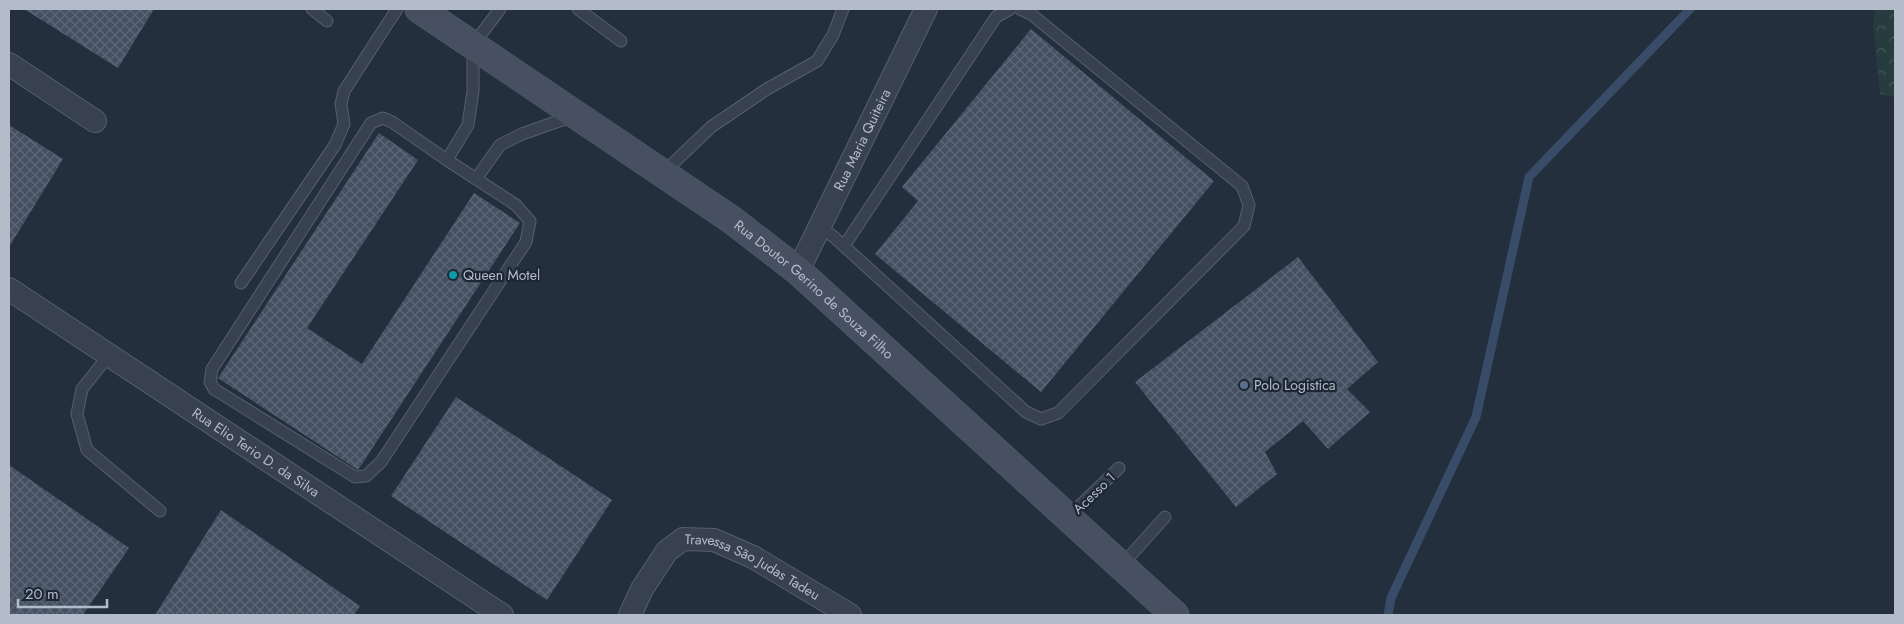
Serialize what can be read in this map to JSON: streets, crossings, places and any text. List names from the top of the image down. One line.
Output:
{"streets":{"main road":["Rua Doutor Gerino de Souza Filho"],"street":["Rua Maria Quiteira","Rua Elio Terio D. da Silva","Travessa São Judas Tadeu"],"lane":["Acesso 1"]},"crossings":[["Rua Maria Quiteira","Rua Doutor Gerino de Souza Filho"],["Rua Doutor Gerino de Souza Filho","Acesso 1"]],"places":["Queen Motel","Polo Logistica"],"scale_bar":"20 m"}
